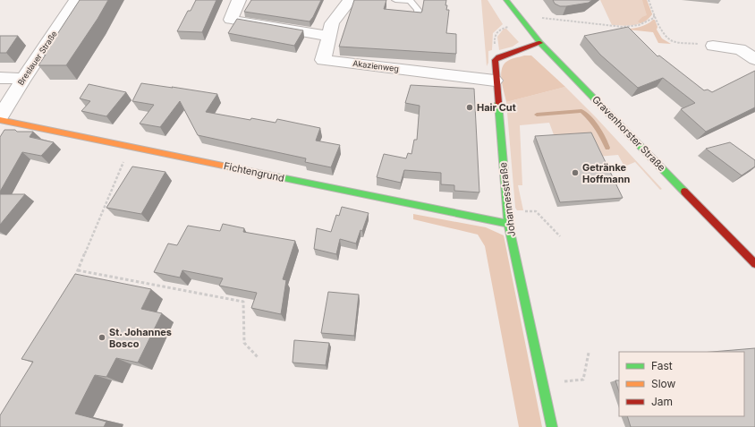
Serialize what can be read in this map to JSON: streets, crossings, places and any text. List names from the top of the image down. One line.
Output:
{"streets":{"street":["Breslauer Straße","Akazienweg","Gravenhorster Straße","Fichtengrund","Johannesstraße"]},"crossings":[["Akazienweg","Johannesstraße"],["Fichtengrund","Johannesstraße"]],"places":["Hair Cut","Getränke Hoffmann","St. Johannes Bosco"],"legend":["Fast","Slow","Jam"]}
